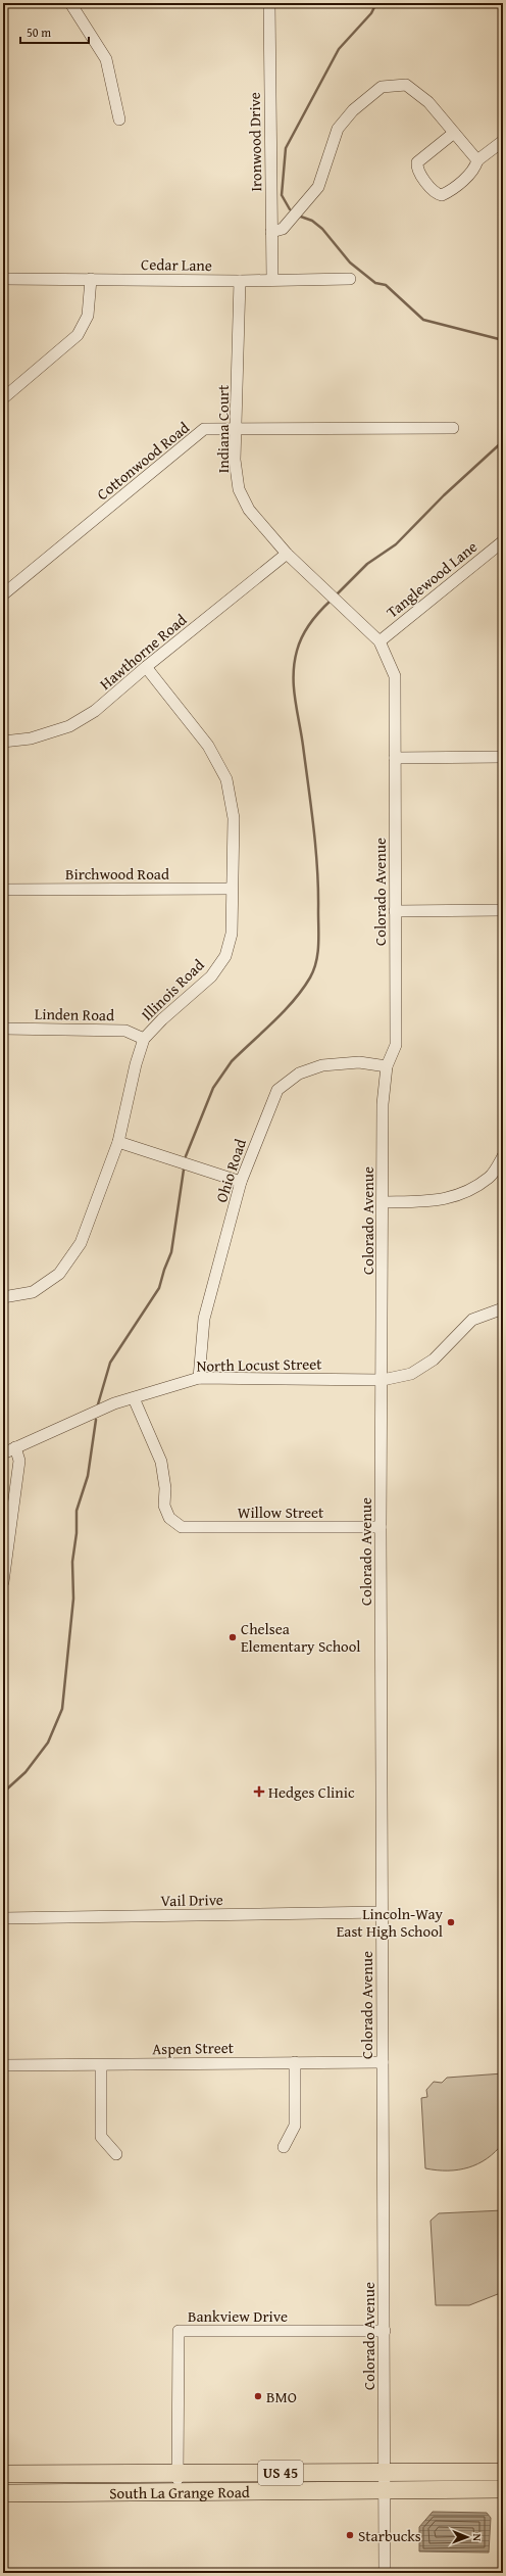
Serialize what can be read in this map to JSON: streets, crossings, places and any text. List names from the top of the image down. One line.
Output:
{"streets":{"main road":["US 45","South La Grange Road"],"street":["Ironwood Drive","Cedar Lane","Indiana Court","Cottonwood Road","Tanglewood Lane","Hawthorne Road","Birchwood Road","Colorado Avenue","Illinois Road","Linden Road","Ohio Road","North Locust Street","Willow Street","Vail Drive","Aspen Street","Bankview Drive"]},"crossings":[["Ironwood Drive","Cedar Lane"],["Cedar Lane","Indiana Court"],["Indiana Court","Cottonwood Road"],["Indiana Court","Tanglewood Lane"],["Indiana Court","Hawthorne Road"],["Indiana Court","Colorado Avenue"],["Tanglewood Lane","Colorado Avenue"],["Hawthorne Road","Illinois Road"],["Birchwood Road","Illinois Road"],["Colorado Avenue","Ohio Road"],["Colorado Avenue","North Locust Street"],["Colorado Avenue","Willow Street"],["Colorado Avenue","Vail Drive"],["Colorado Avenue","Aspen Street"],["Colorado Avenue","Bankview Drive"],["Colorado Avenue","South La Grange Road"],["Illinois Road","Linden Road"],["Ohio Road","North Locust Street"],["North Locust Street","Willow Street"],["Bankview Drive","South La Grange Road"]],"places":{"other":["Chelsea Elementary School","Lincoln-Way East High School","BMO","Starbucks"],"health":["Hedges Clinic"]},"scale_bar":"50 m","north":"right"}
